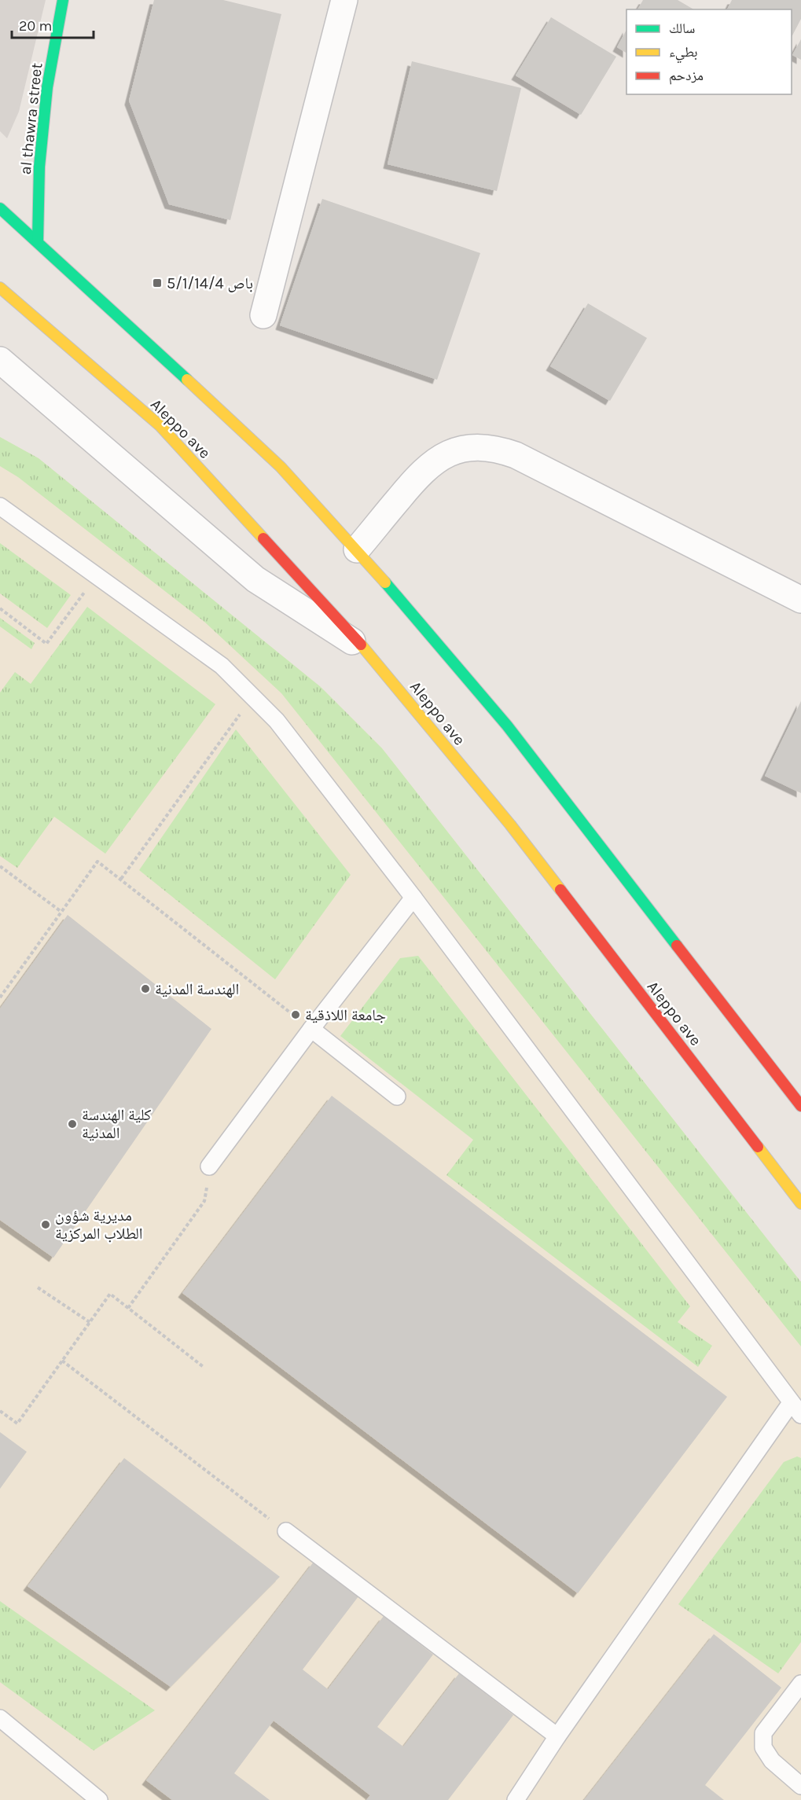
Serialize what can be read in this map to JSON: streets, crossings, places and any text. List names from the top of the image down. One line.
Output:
{"streets":{"main road":["al thawra street","Aleppo ave"]},"places":{"transit":["باص 5/1/14/4"],"other":["الهندسة المدنية","جامعة اللاذقية","كلية الهندسة المدنية","مديرية شؤون الطلاب المركزية"]},"legend":["سالك","بطيء","مزدحم"],"scale_bar":"20 m"}
